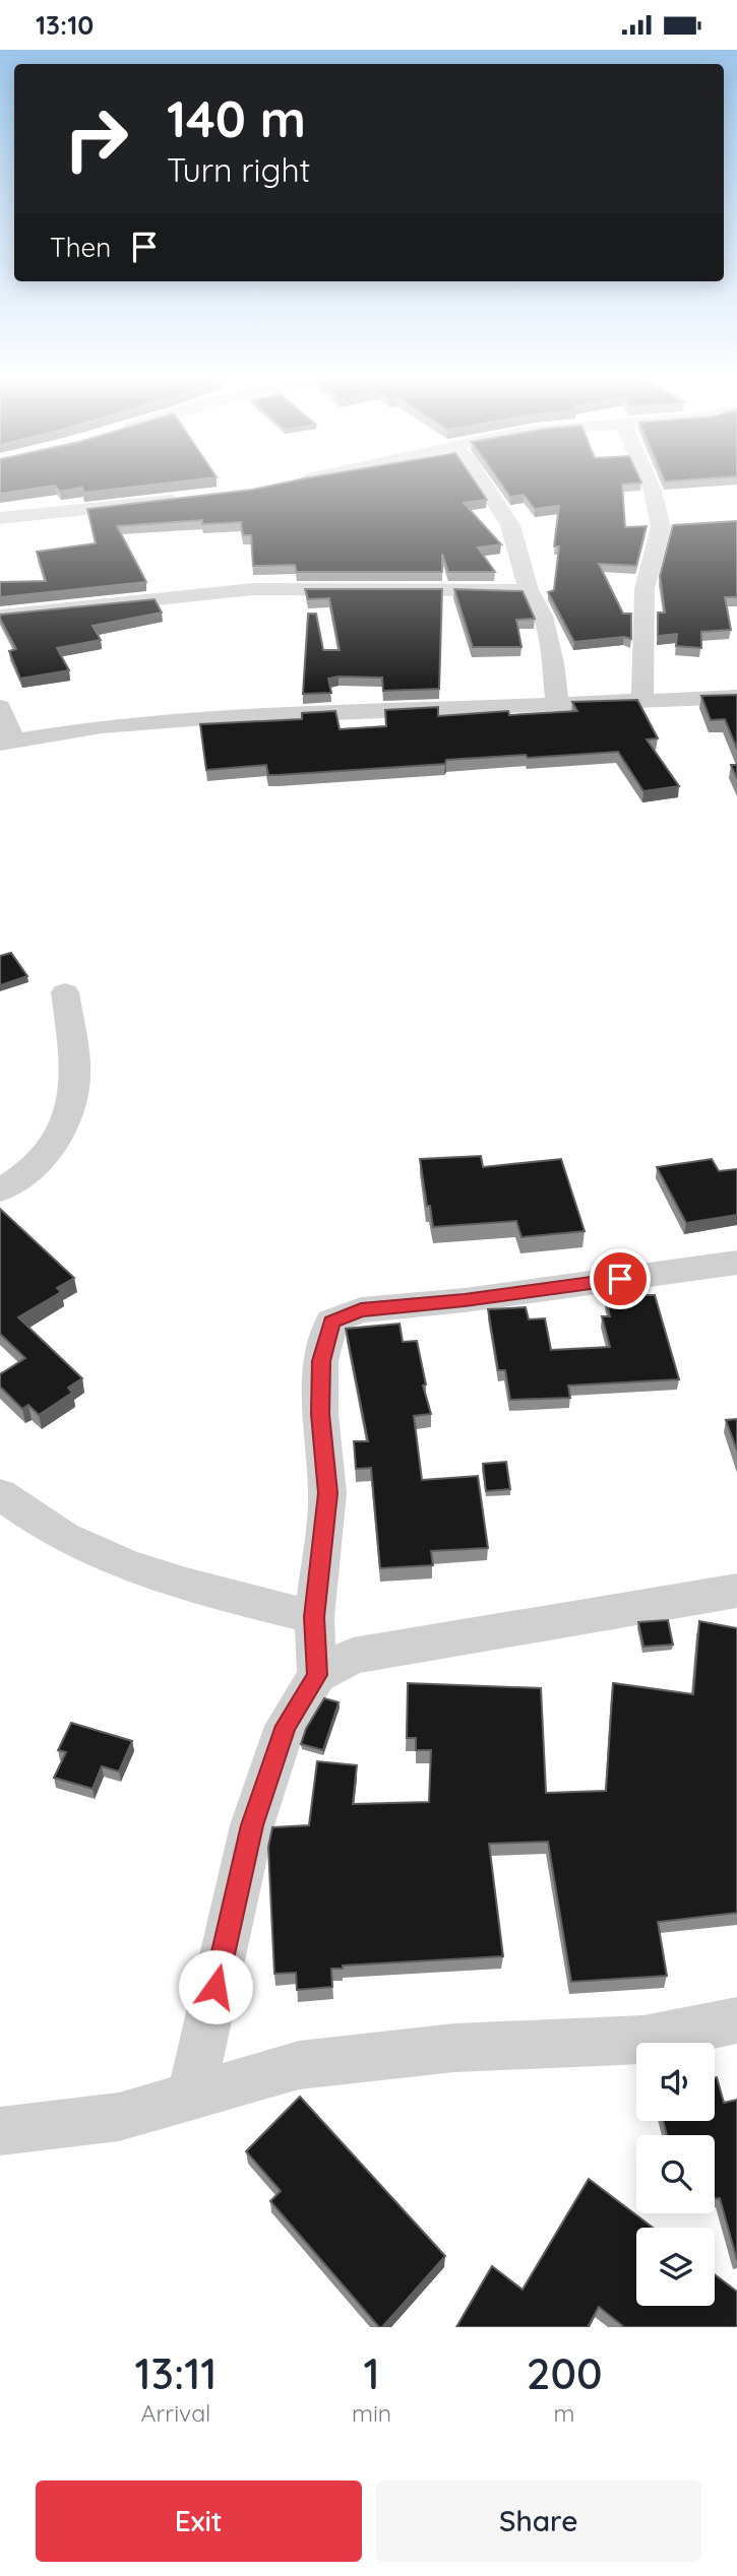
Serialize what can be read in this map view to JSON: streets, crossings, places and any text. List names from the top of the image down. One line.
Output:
{"page":{"status":"13:10","turn":["140 m","Turn right"],"then":"Then","eta":["13:11","Arrival","1","min","200","m"],"buttons":["Exit","Share"]}}
